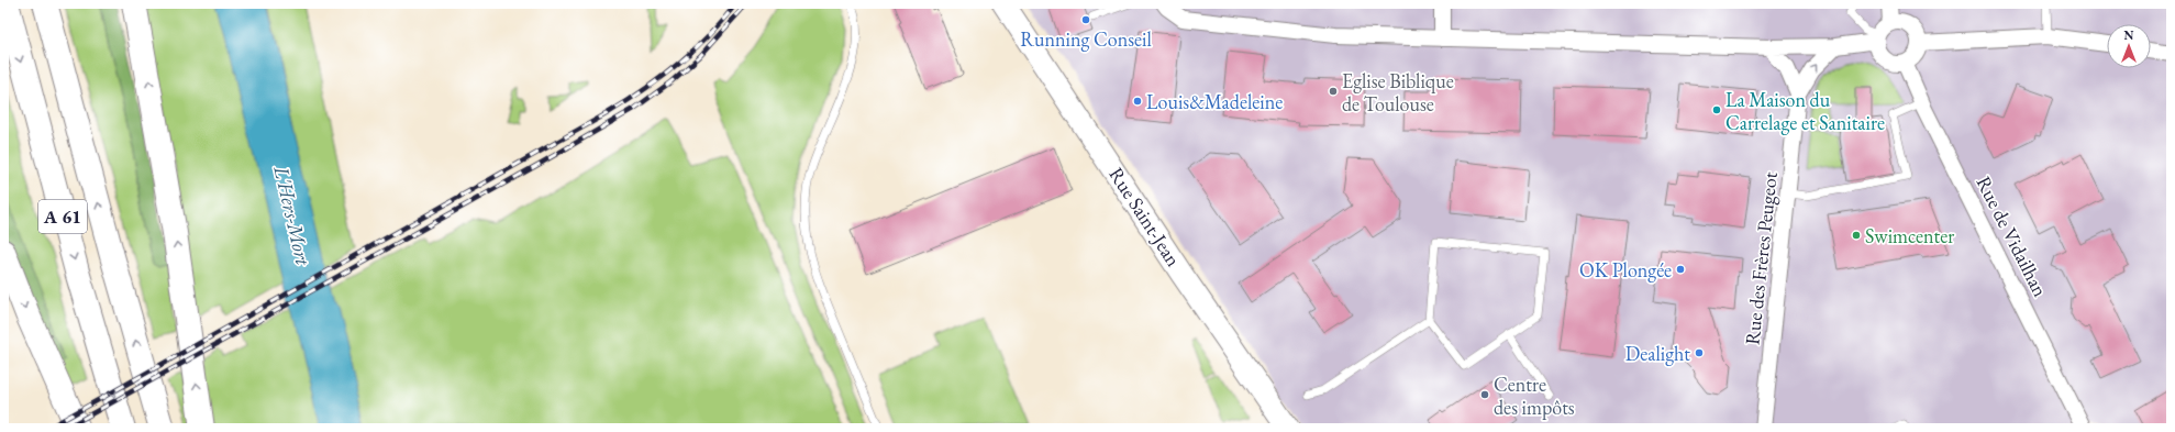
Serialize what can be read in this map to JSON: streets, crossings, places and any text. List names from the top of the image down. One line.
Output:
{"streets":{"highway":["A 61"],"street":["Rue Saint-Jean","Rue de Vidailhan","Rue des Frères Peugeot"]},"water":["L'Hers-Mort"],"places":["Running Conseil","Eglise Biblique de Toulouse","Louis&Madeleine","La Maison du Carrelage et Sanitaire","Swimcenter","OK Plongée","Dealight","Centre des impôts"],"north":"top"}
